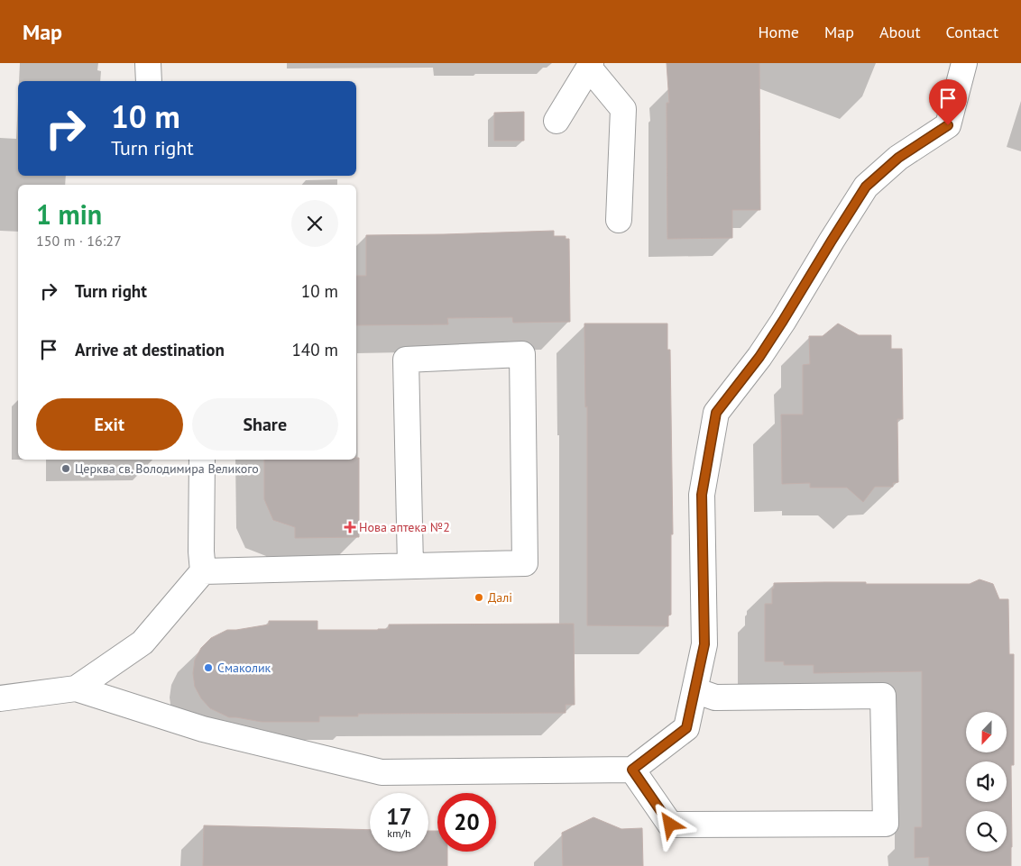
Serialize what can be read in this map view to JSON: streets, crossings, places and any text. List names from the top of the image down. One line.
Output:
{"places":{"other":["Церква св. Володимира Великого","Далі","Смаколик"],"health":["Нова аптека №2"]},"north":"bottom","page":{"header":"Map","nav":["Home","Map","About","Contact"],"turn":["10 m","Turn right"],"heading":["1 min","150 m · 16:27"],"list":[{"name":"Turn right","value":"10 m"},{"name":"Arrive at destination","value":"140 m"}],"buttons":["Exit","Share"],"speed":"17 km/h","limit":"20"}}
